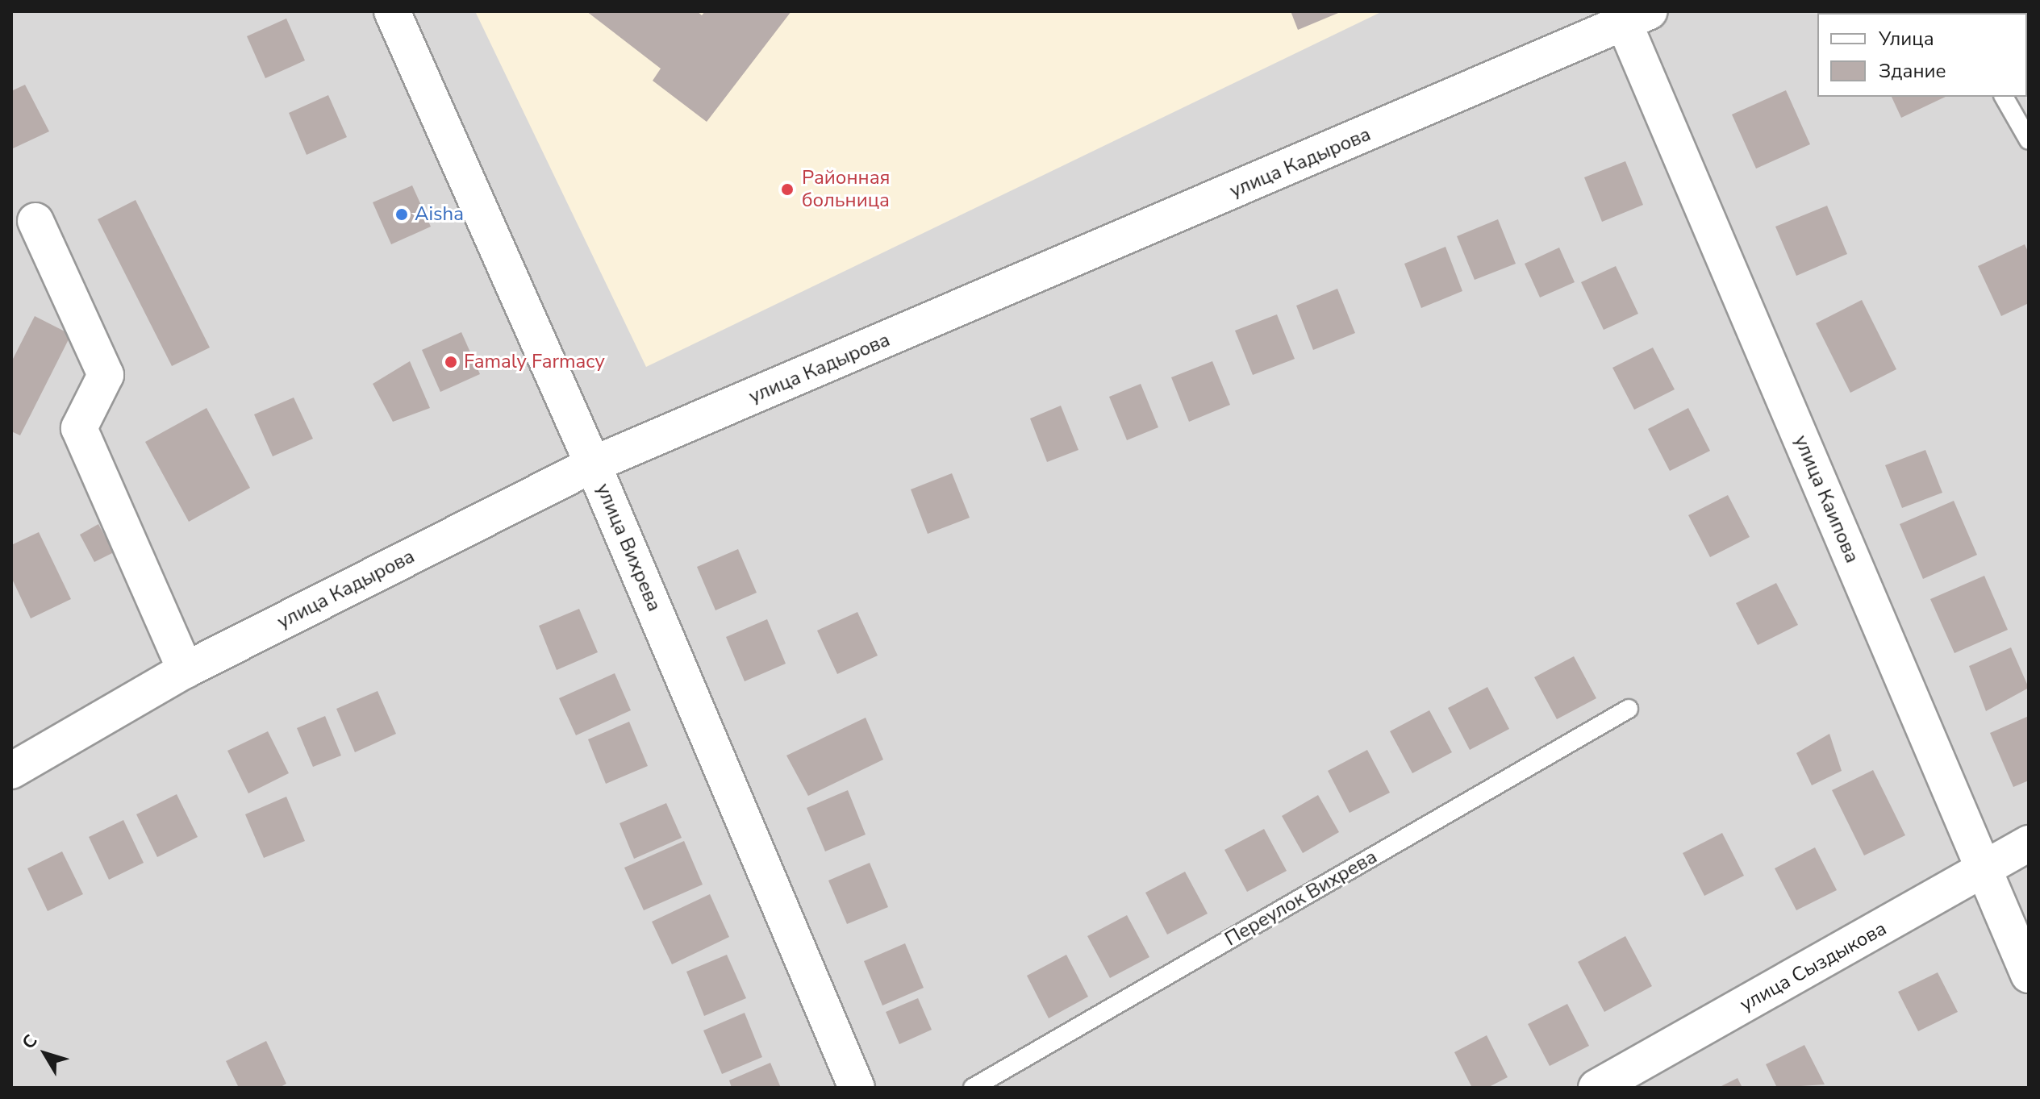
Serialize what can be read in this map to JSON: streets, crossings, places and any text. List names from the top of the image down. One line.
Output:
{"streets":{"street":["улица Кадырова","улица Каипова","улица Вихрева","улица Сыздыкова"],"lane":["Переулок Вихрева"]},"crossings":[["улица Кадырова","улица Каипова"],["улица Кадырова","улица Вихрева"],["улица Каипова","улица Сыздыкова"]],"places":["Районная больница","Aisha","Famaly Farmacy"],"legend":["Улица","Здание"],"north":"top left"}
